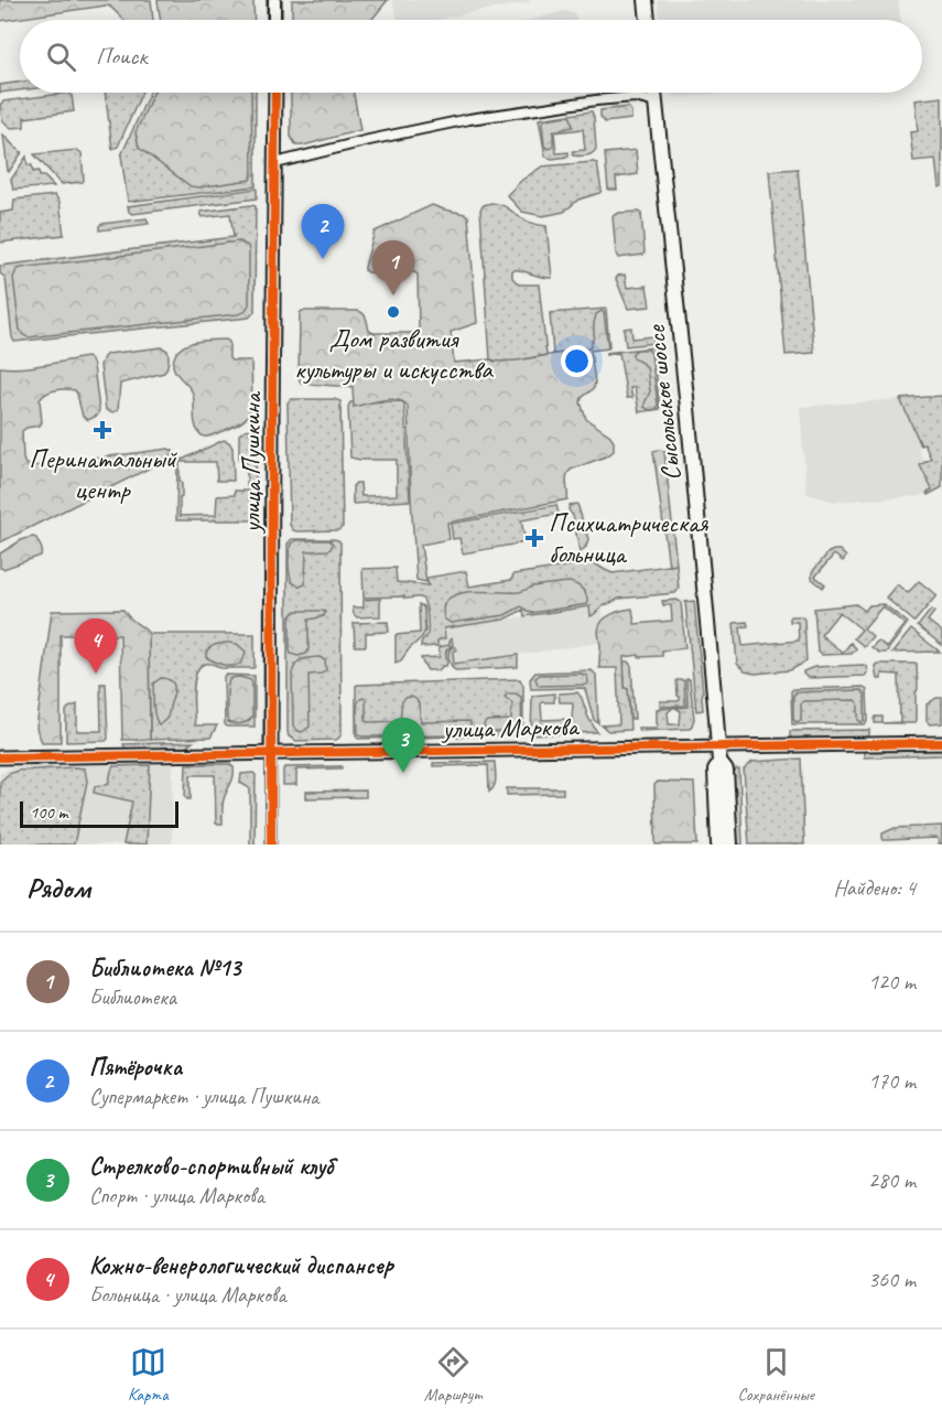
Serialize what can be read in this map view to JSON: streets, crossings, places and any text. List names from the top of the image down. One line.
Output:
{"streets":{"main road":["Сысольское шоссе"],"street":["улица Пушкина","улица Маркова"]},"crossings":[["Сысольское шоссе","улица Маркова"],["улица Пушкина","улица Маркова"]],"places":{"other":["Дом развития культуры и искусства"],"health":["Перинатальный центр","Психиатрическая больница"]},"scale_bar":"100 m","page":{"search":"Поиск","pins":["2","1","4","3"],"scale":"100 m","heading":["Рядом","Найдено: 4"],"list":[{"mark":"1","name":"Библиотека №13","note":"Библиотека","value":"120 m"},{"mark":"2","name":"Пятёрочка","note":"Супермаркет · улица Пушкина","value":"170 m"},{"mark":"3","name":"Стрелково-спортивный клуб","note":"Спорт · улица Маркова","value":"280 m"},{"mark":"4","name":"Кожно-венерологический диспансер","note":"Больница · улица Маркова","value":"360 m"}],"nav":["Карта","Маршрут","Сохранённые"]}}
